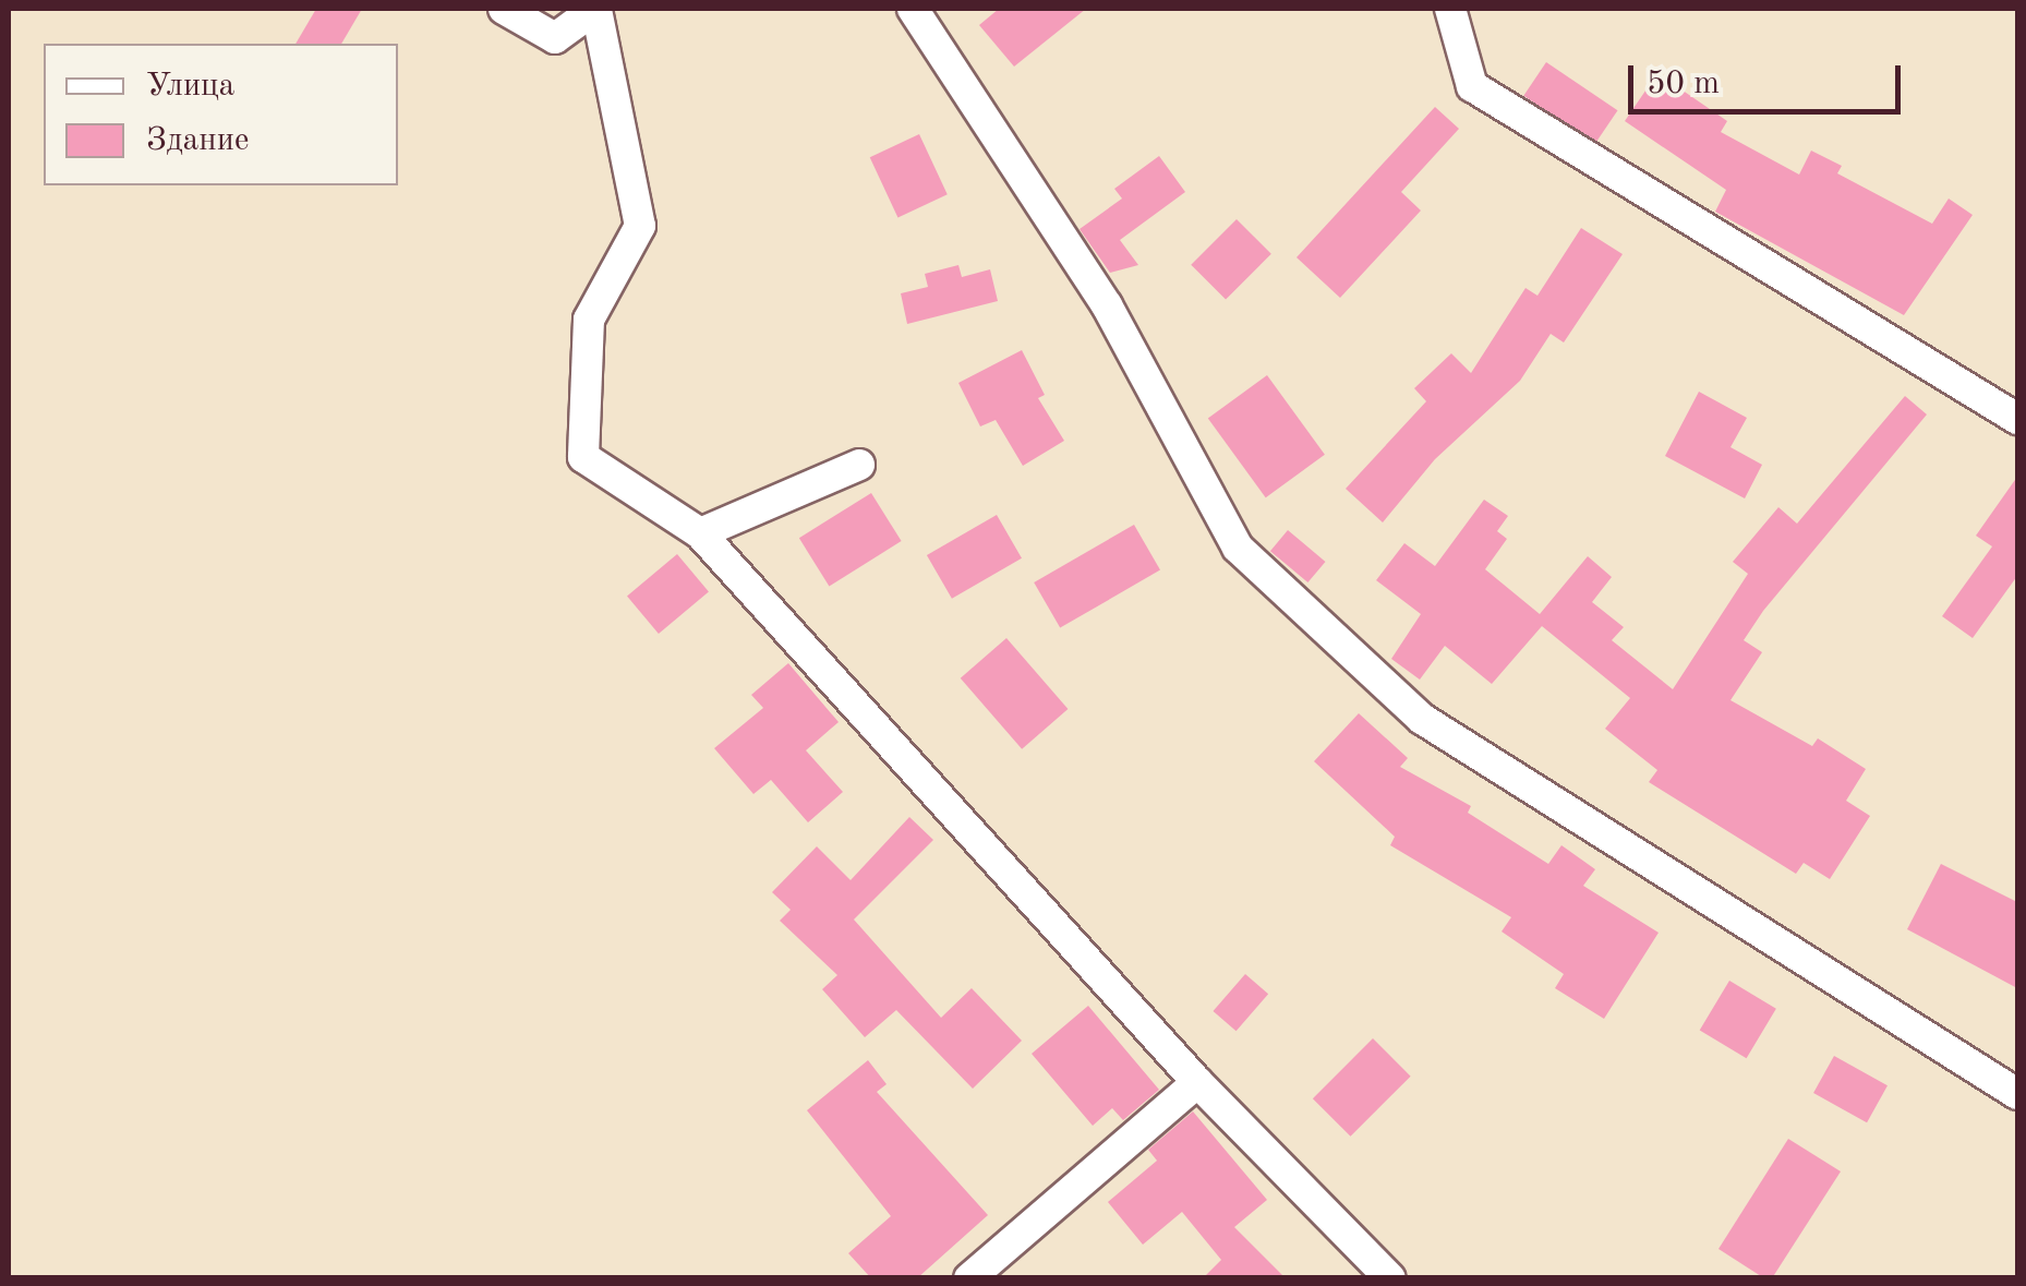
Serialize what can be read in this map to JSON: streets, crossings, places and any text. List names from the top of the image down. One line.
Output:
{"legend":["Улица","Здание"],"scale_bar":"50 m"}
